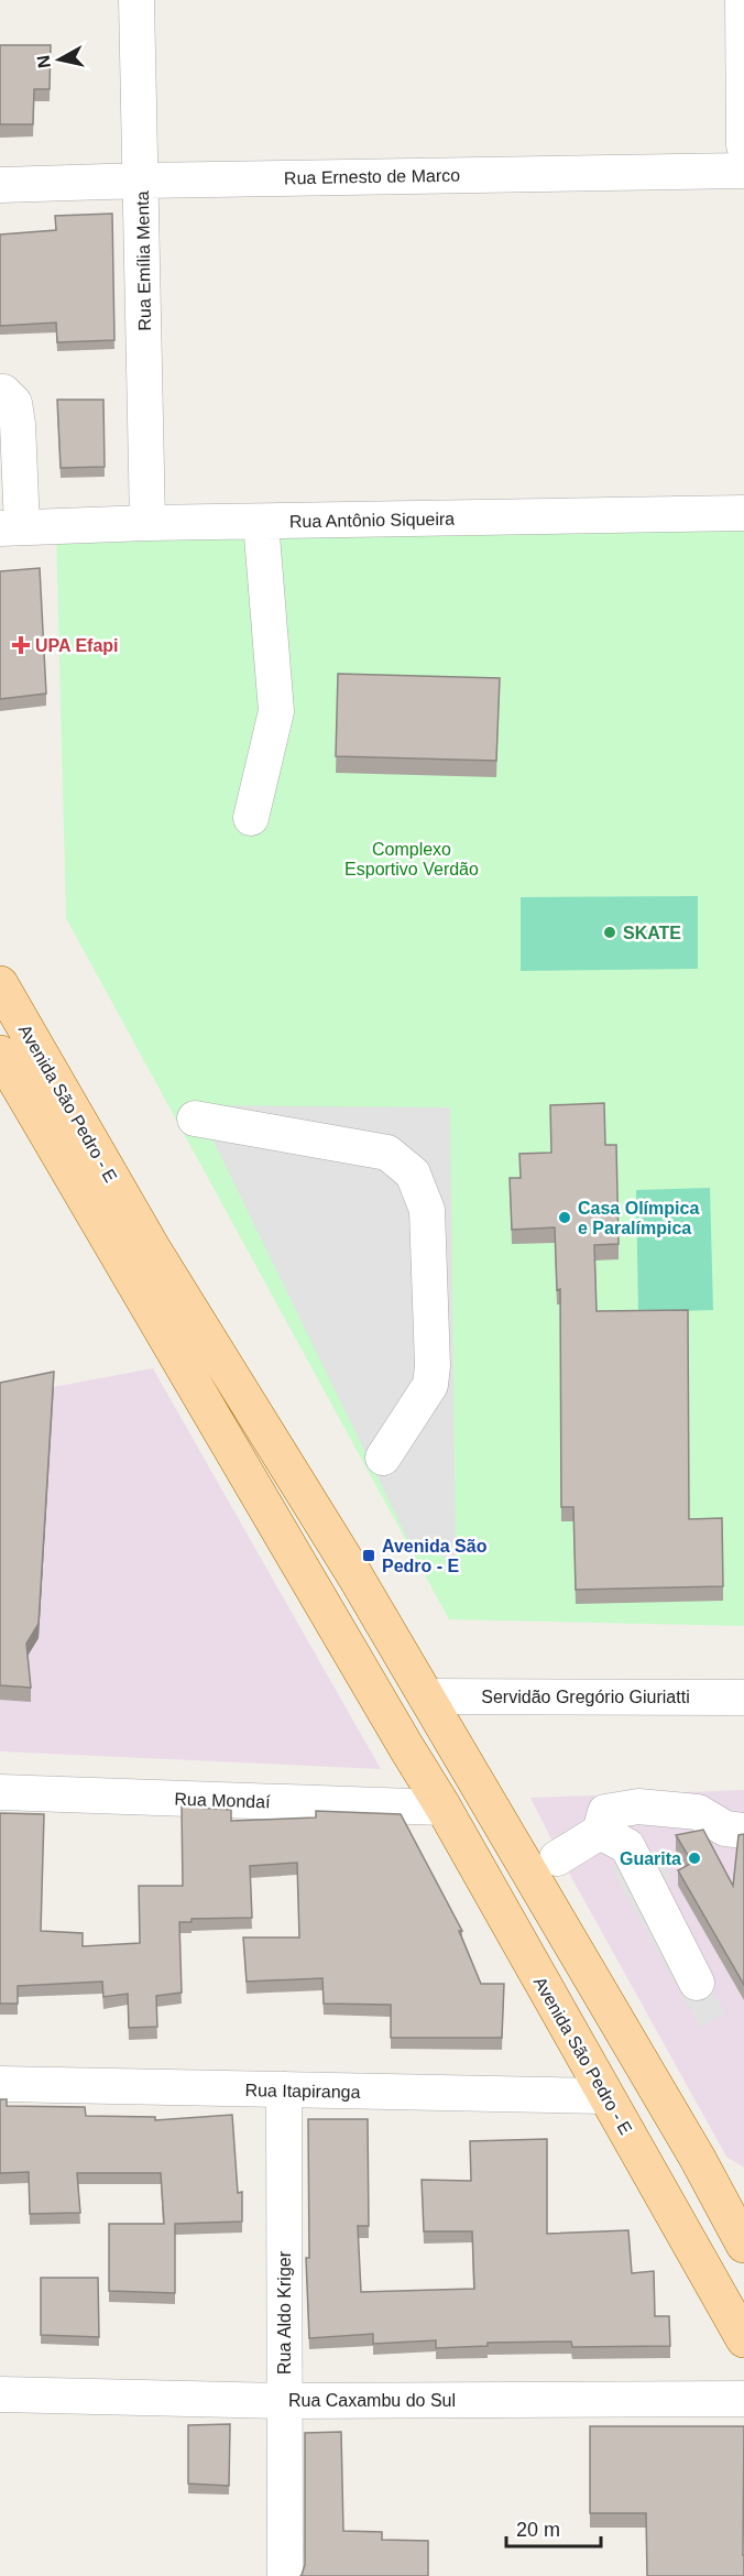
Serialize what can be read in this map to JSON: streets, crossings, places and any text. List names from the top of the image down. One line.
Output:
{"streets":{"main road":["Avenida São Pedro - E"],"street":["Rua Ernesto de Marco","Rua Emília Menta","Rua Antônio Siqueira","Servidão Gregório Giuriatti","Rua Mondaí","Rua Itapiranga","Rua Aldo Kriger","Rua Caxambu do Sul"]},"crossings":[["Rua Ernesto de Marco","Rua Emília Menta"],["Rua Emília Menta","Rua Antônio Siqueira"],["Avenida São Pedro - E","Servidão Gregório Giuriatti"],["Avenida São Pedro - E","Rua Mondaí"],["Avenida São Pedro - E","Rua Itapiranga"],["Rua Itapiranga","Rua Aldo Kriger"],["Rua Aldo Kriger","Rua Caxambu do Sul"]],"parks":["Complexo Esportivo Verdão"],"places":{"health":["UPA Efapi"],"other":["SKATE","Casa Olímpica e Paralímpica","Guarita"],"transit":["Avenida São Pedro - E"]},"scale_bar":"20 m","north":"left"}
